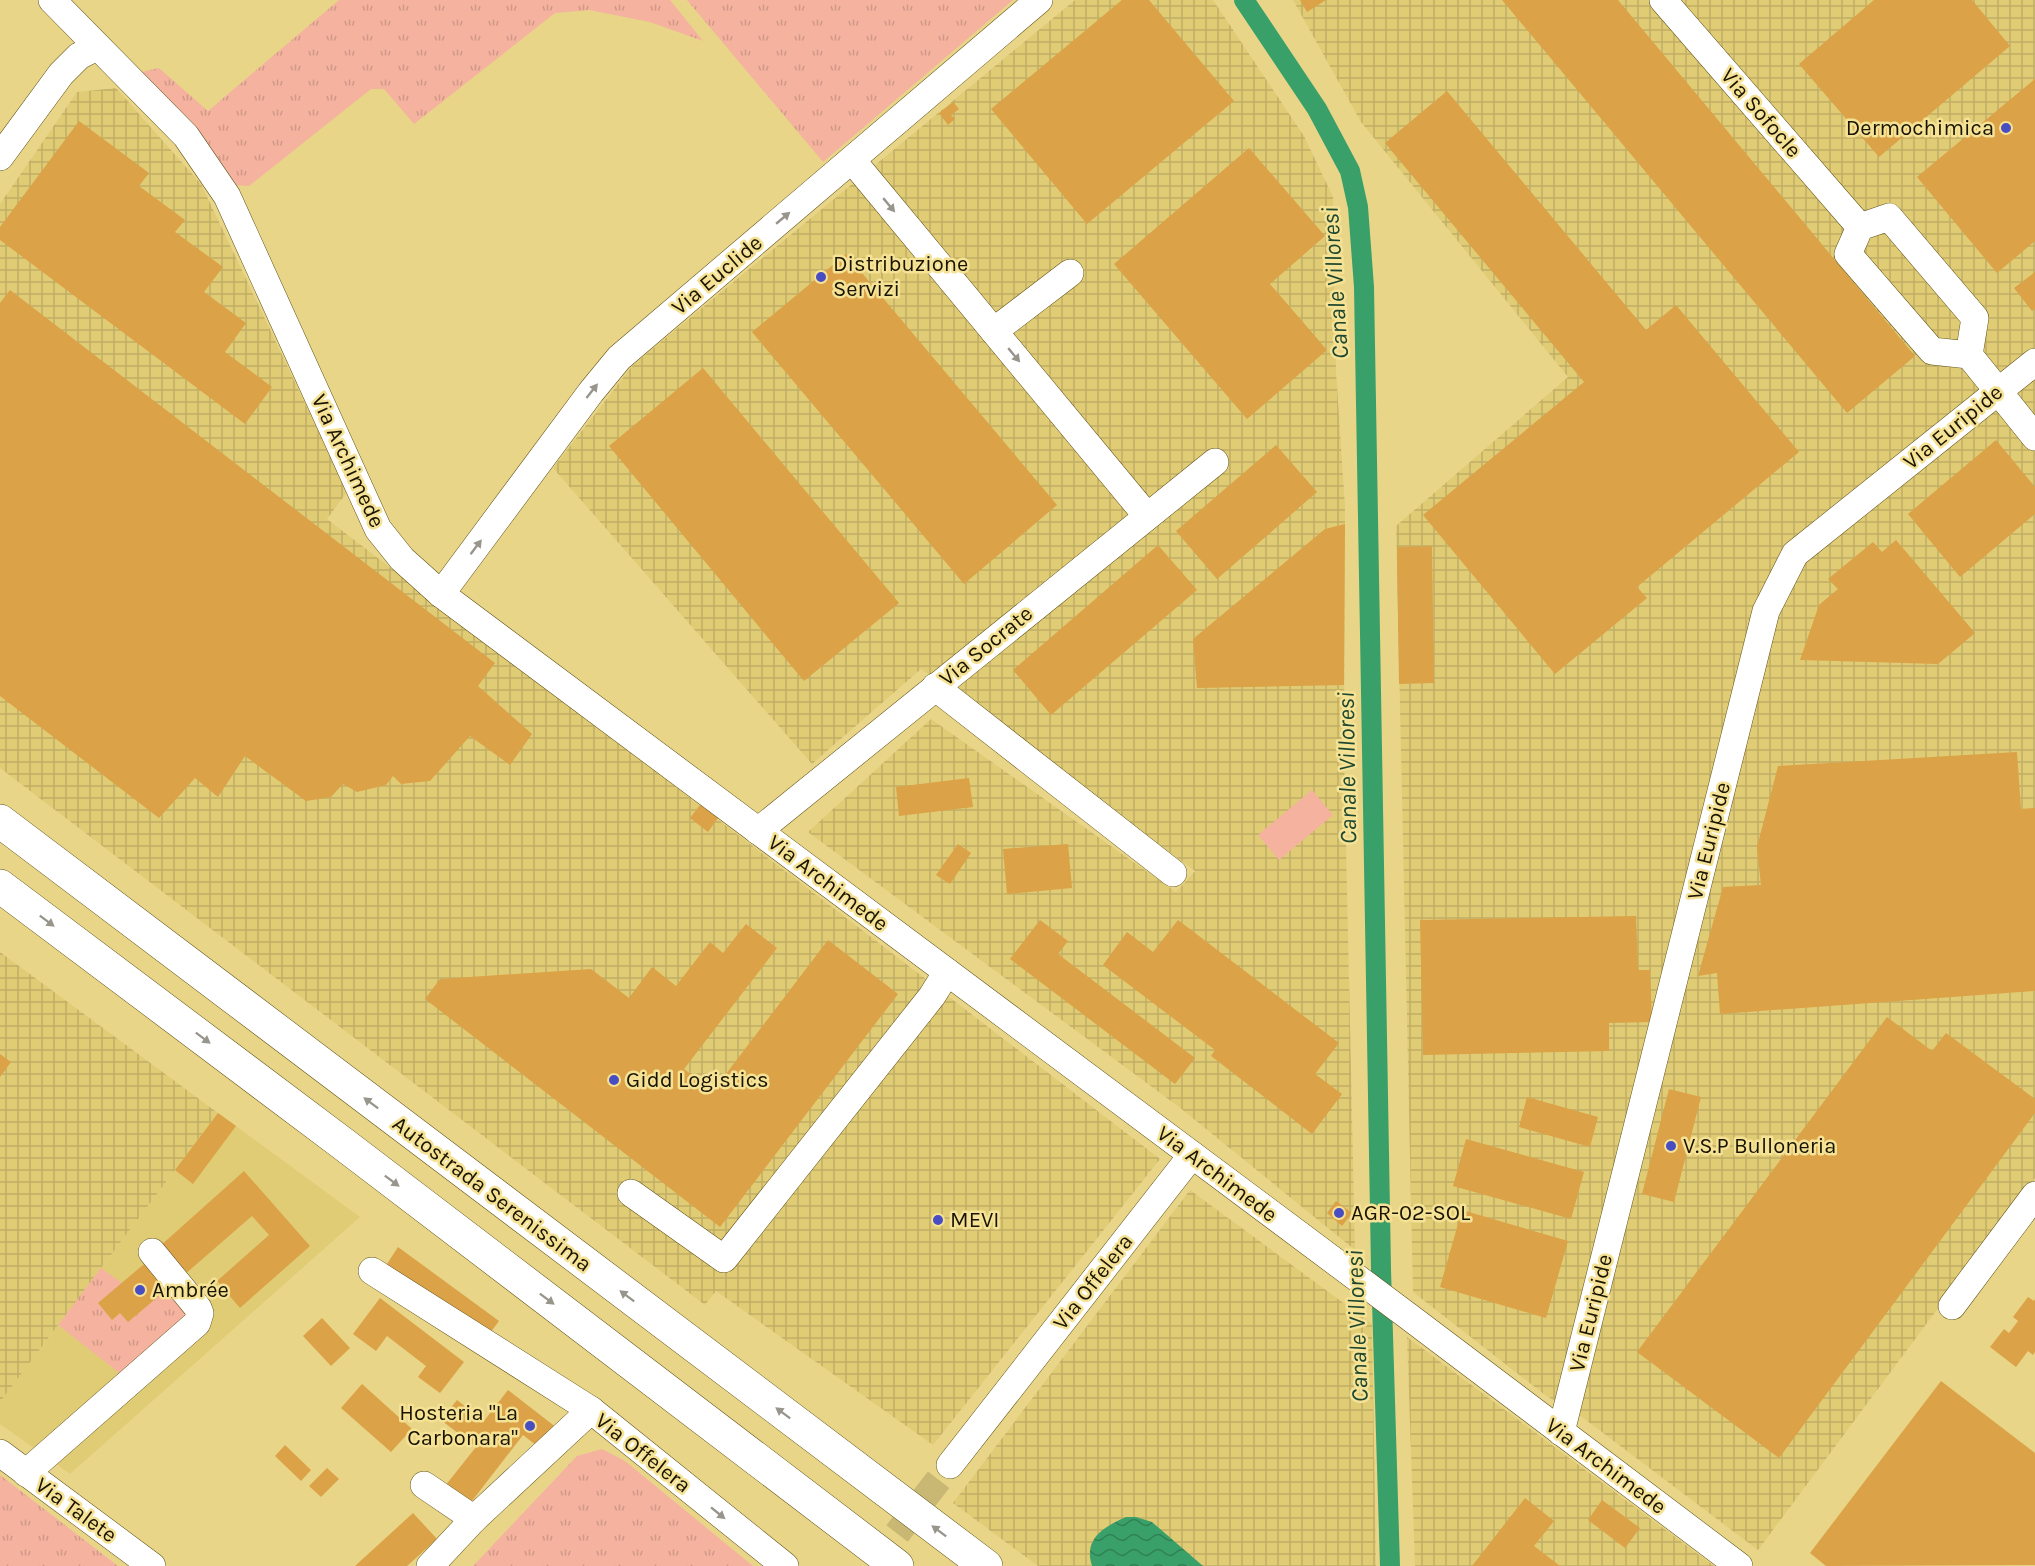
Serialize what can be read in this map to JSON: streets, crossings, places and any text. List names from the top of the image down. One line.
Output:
{"streets":{"highway":["Autostrada Serenissima"],"street":["Via Sofocle","Via Euclide","Via Euripide","Via Archimede","Via Socrate","Via Offelera","Via Talete"]},"crossings":[["Via Euclide","Via Archimede"],["Via Euripide","Via Archimede"],["Via Archimede","Via Socrate"],["Via Archimede","Via Offelera"]],"one_way":["Via Euclide"],"water":["Canale Villoresi"],"places":["Dermochimica","Distribuzione Servizi","Gidd Logistics","V.S.P Bulloneria","AGR-02-SOL","MEVI","Ambrée","Hosteria \"La Carbonara\""]}
